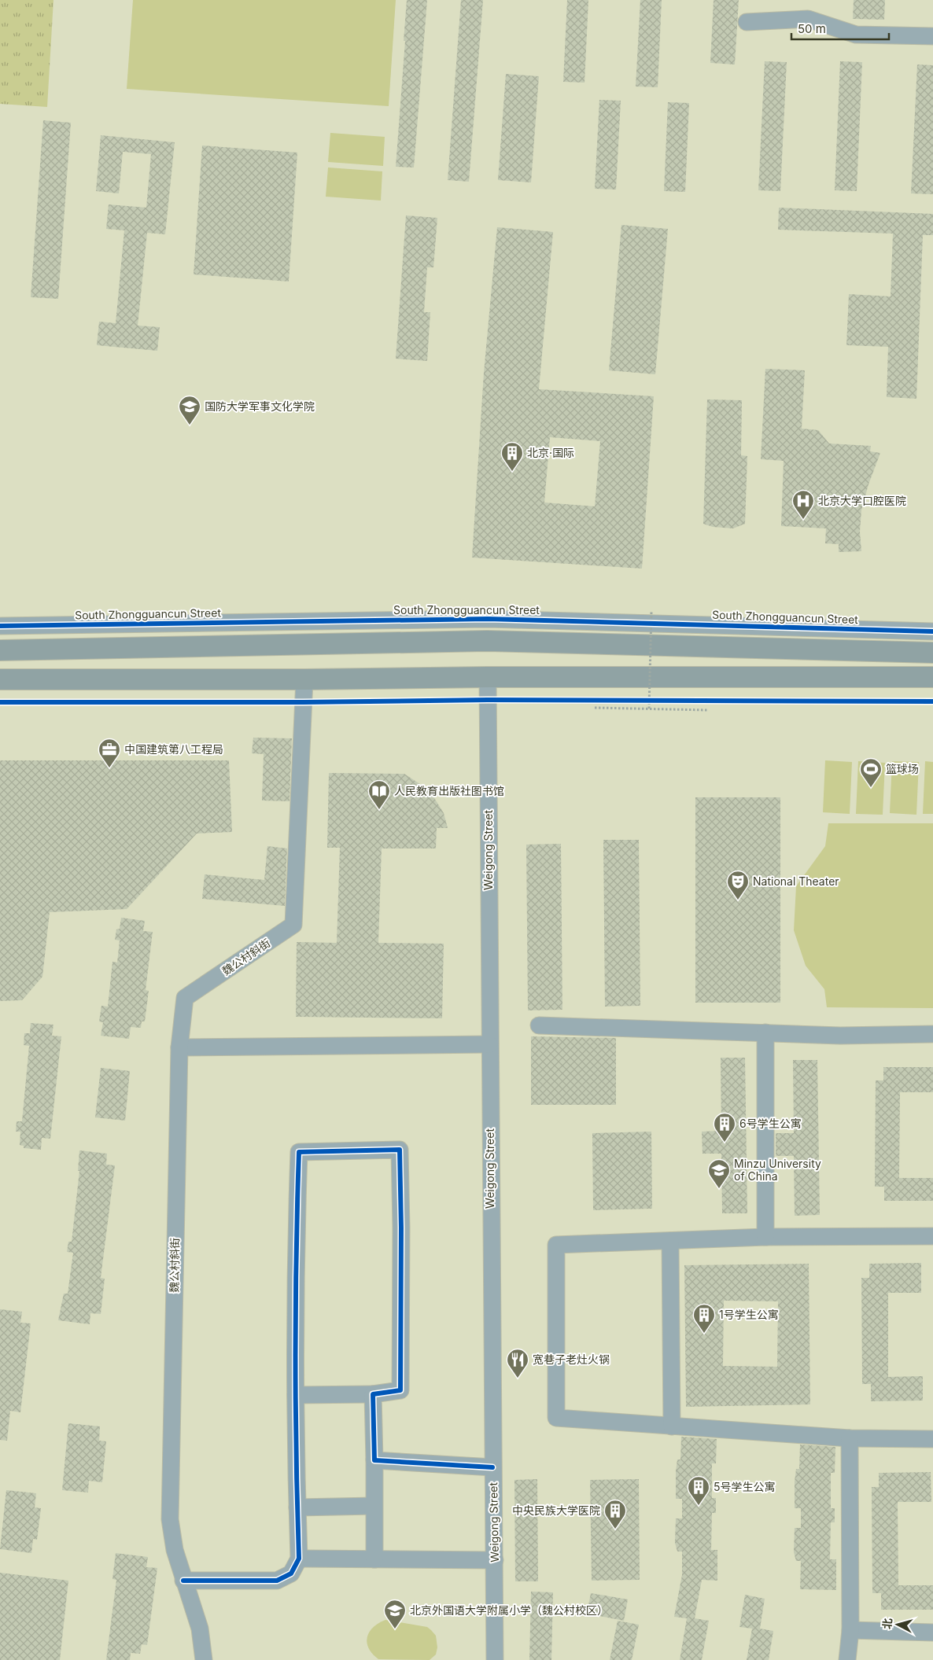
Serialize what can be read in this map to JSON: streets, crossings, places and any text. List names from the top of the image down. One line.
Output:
{"streets":{"street":["South Zhongguancun Street","Weigong Street","魏公村斜街"]},"places":{"school or university":["国防大学军事文化学院","Minzu University of China","北京外国语大学附属小学（魏公村校区）"],"building":["北京·国际","6号学生公寓","1号学生公寓","5号学生公寓","中央民族大学医院"],"hospital":["北京大学口腔医院"],"office":["中国建筑第八工程局"],"sports":["篮球场"],"library":["人民教育出版社图书馆"],"theatre":["National Theater"],"restaurant":["宽巷子老灶火锅"]},"scale_bar":"50 m","north":"left"}
